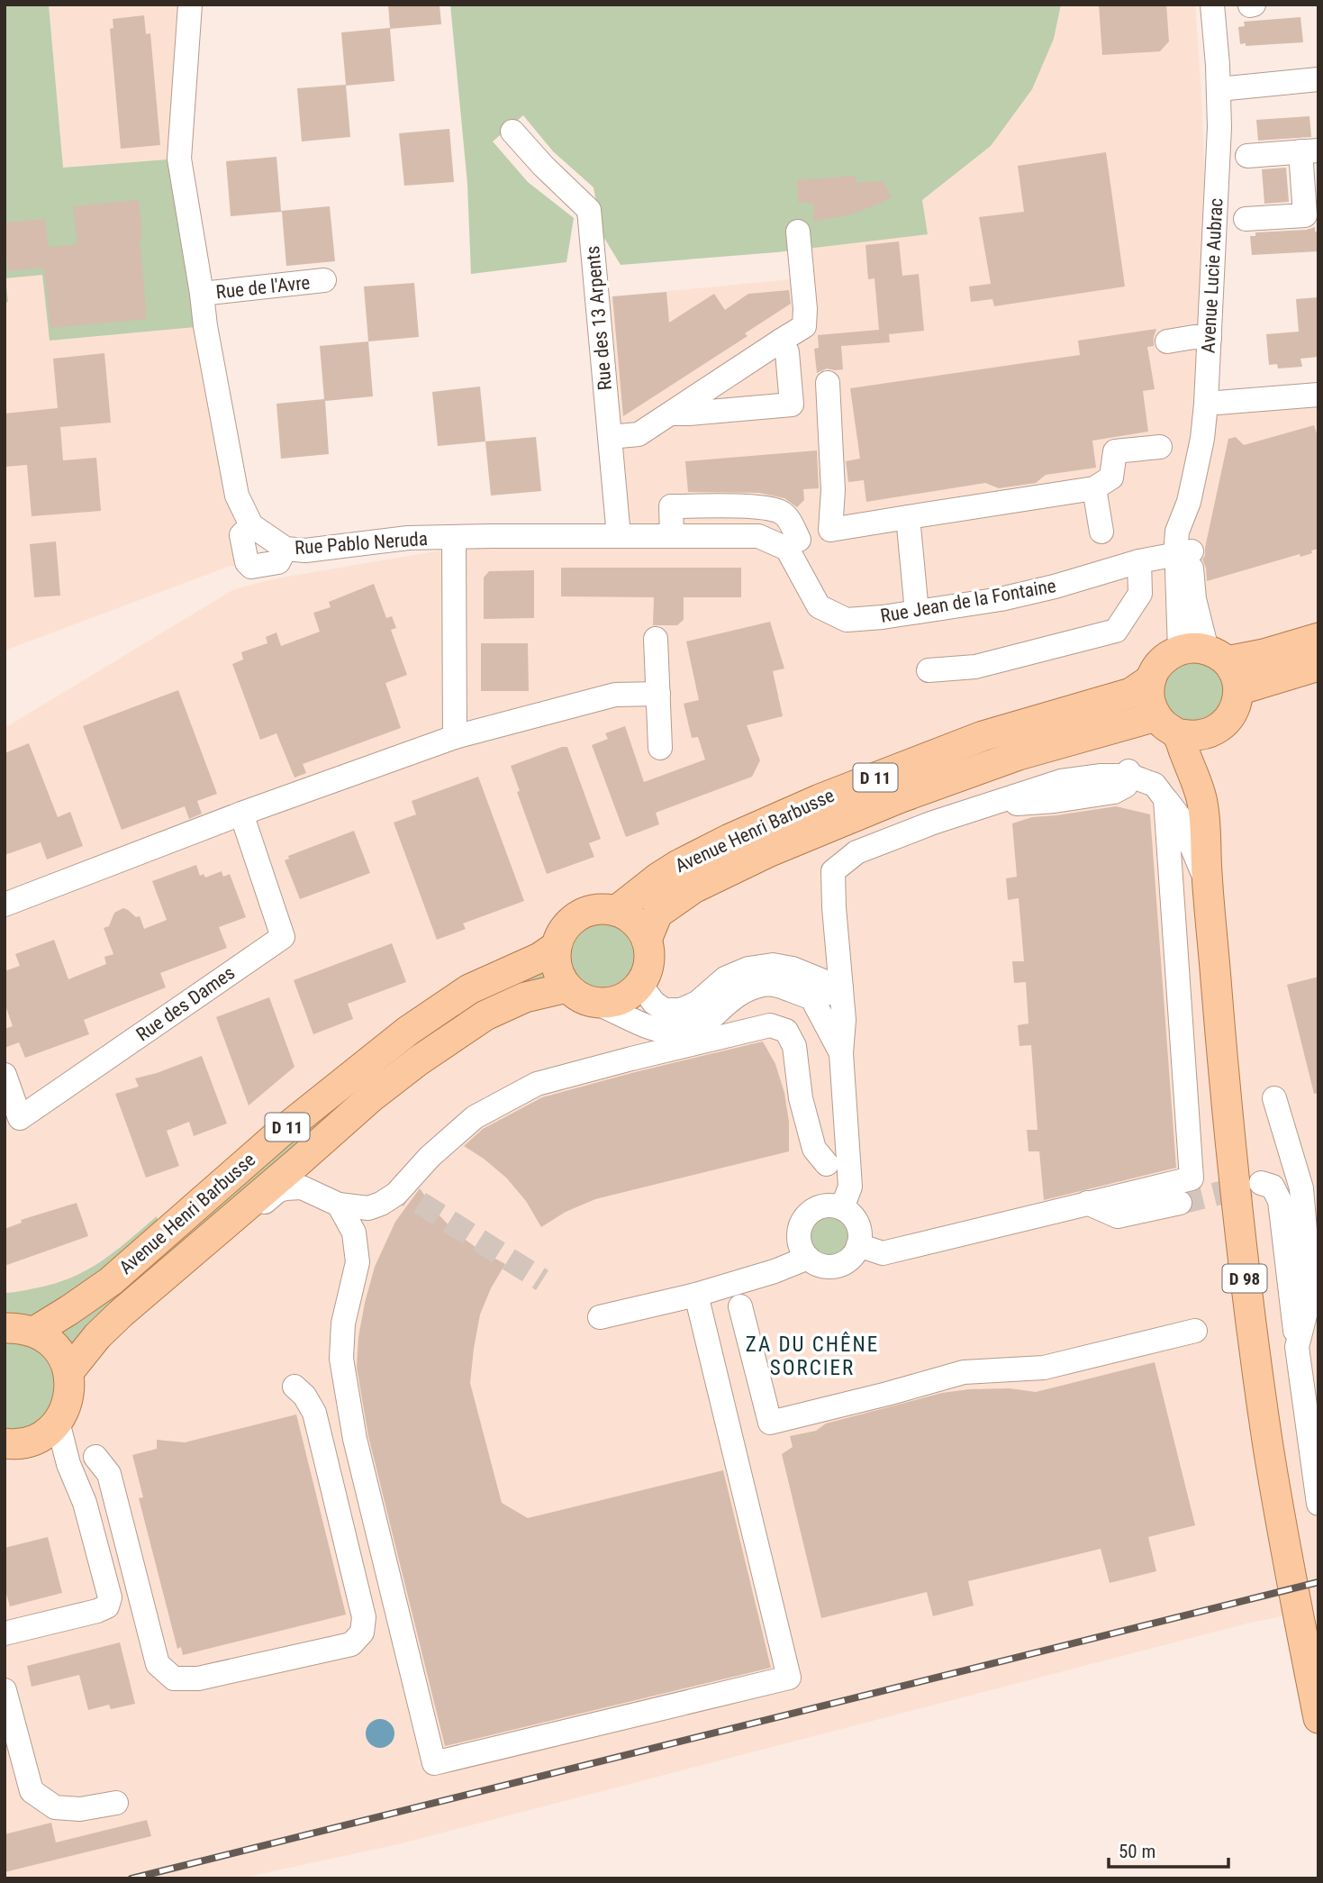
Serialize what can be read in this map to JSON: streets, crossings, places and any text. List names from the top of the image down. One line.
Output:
{"streets":{"main road":["D 11","Avenue Henri Barbusse","D 98"],"street":["Avenue Lucie Aubrac","Rue de l'Avre","Rue des 13 Arpents","Rue Pablo Neruda","Rue Jean de la Fontaine","Rue des Dames"]},"crossings":[["Avenue Lucie Aubrac","Rue Jean de la Fontaine"],["Avenue Lucie Aubrac","Avenue Henri Barbusse"],["Avenue Lucie Aubrac","D 98"],["Rue de l'Avre","Rue Pablo Neruda"],["Rue des 13 Arpents","Rue Pablo Neruda"],["Rue Pablo Neruda","Rue Jean de la Fontaine"],["Avenue Henri Barbusse","D 98"]],"districts":["ZA DU CHÊNE SORCIER"],"scale_bar":"50 m"}
